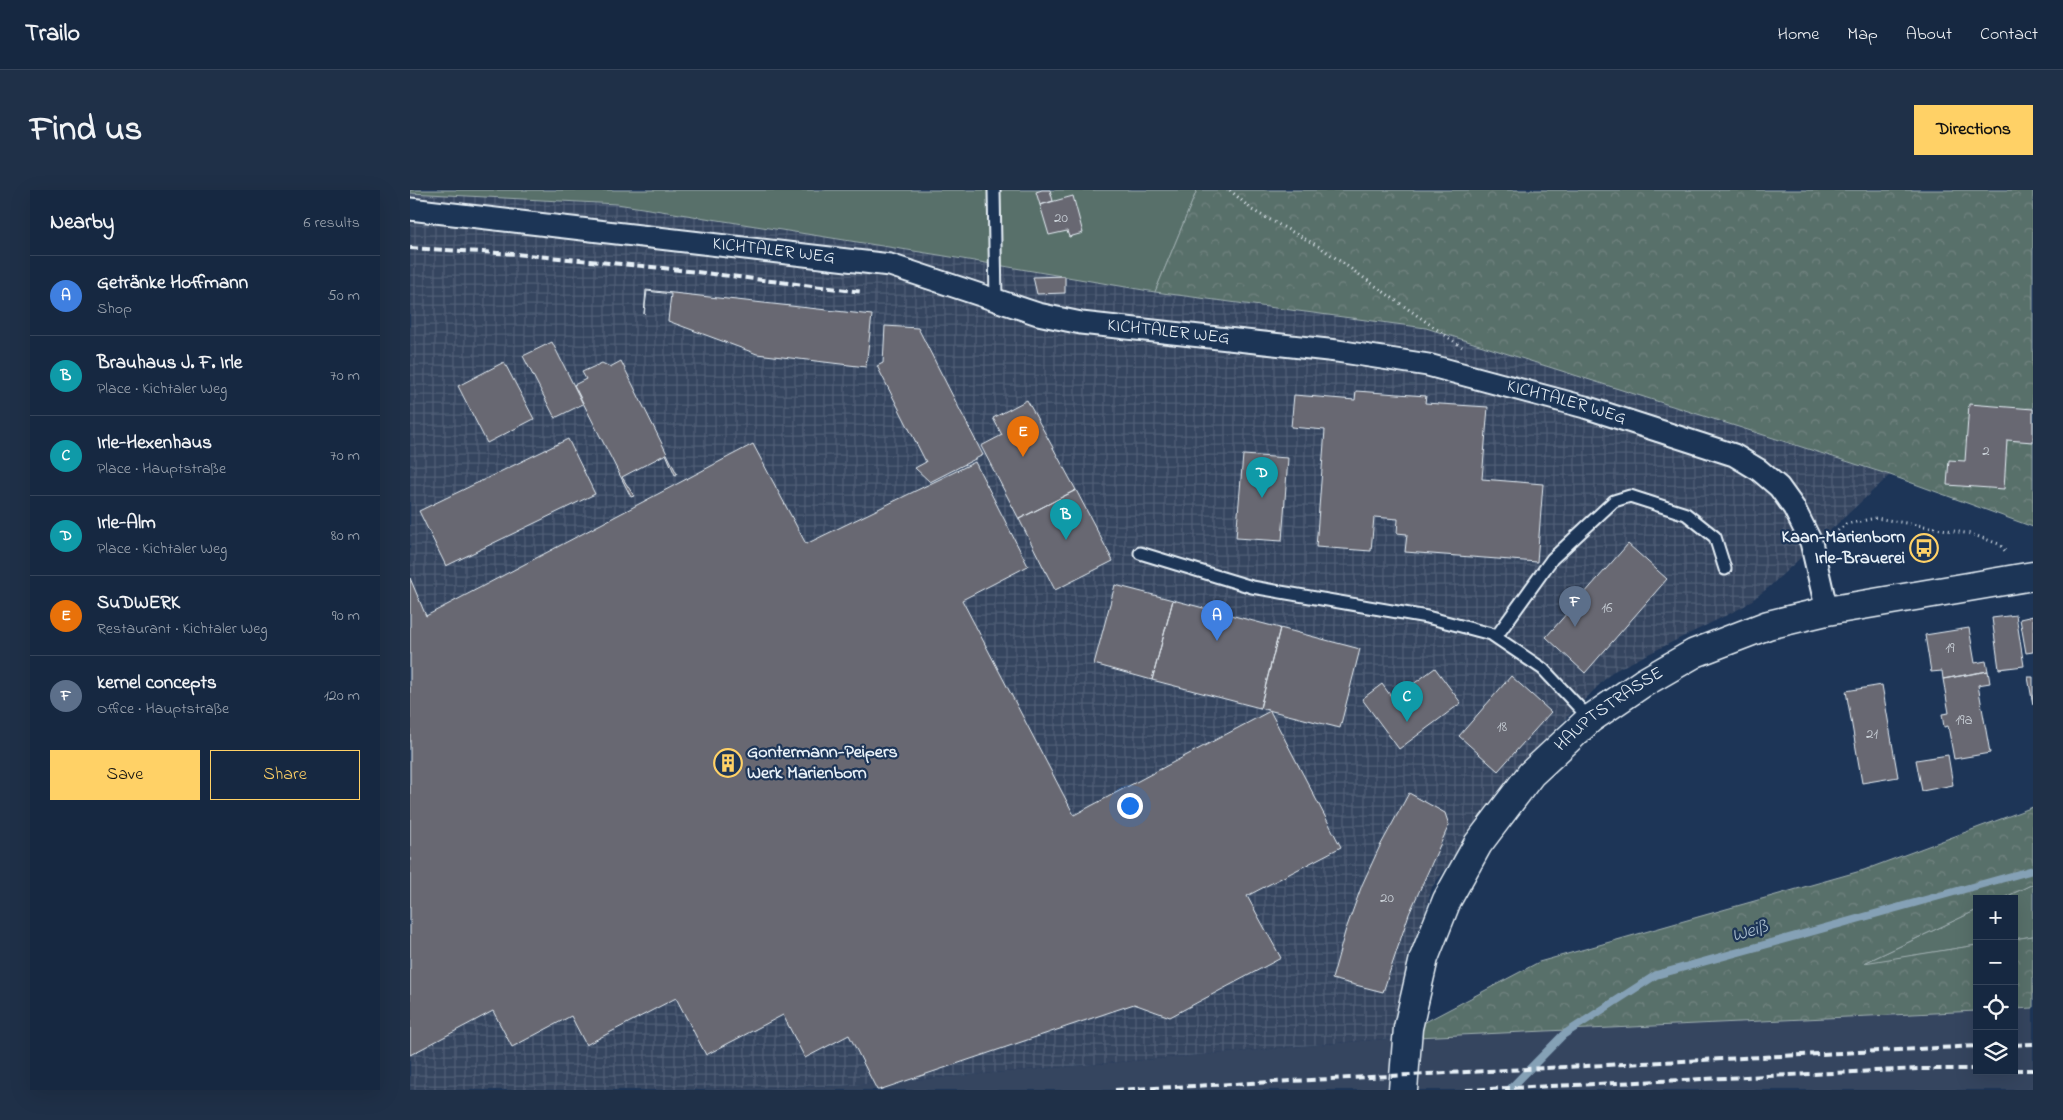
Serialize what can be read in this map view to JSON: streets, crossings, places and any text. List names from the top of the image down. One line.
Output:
{"streets":{"main road":["HAUPTSTRASSE"],"street":["KICHTALER WEG"]},"crossings":[["KICHTALER WEG","HAUPTSTRASSE"]],"water":["Weiß"],"places":{"bus stop":["Kaan-Marienborn Irle-Brauerei"],"building":["Gontermann-Peipers Werk Marienborn"]},"house_numbers":["20","2","16","19","19a","18","21","20"],"page":{"header":"Trailo","nav":["Home","Map","About","Contact"],"title":"Find us","buttons":["Directions",["Save","Share"]],"heading":["Nearby","6 results"],"list":[{"mark":"A","name":"Getränke Hoffmann","note":"Shop","value":"50 m"},{"mark":"B","name":"Brauhaus J. F. Irle","note":"Place · Kichtaler Weg","value":"70 m"},{"mark":"C","name":"Irle-Hexenhaus","note":"Place · Hauptstraße","value":"70 m"},{"mark":"D","name":"Irle-Alm","note":"Place · Kichtaler Weg","value":"80 m"},{"mark":"E","name":"SuDWERK","note":"Restaurant · Kichtaler Weg","value":"90 m"},{"mark":"F","name":"kernel concepts","note":"Office · Hauptstraße","value":"120 m"}],"pins":["E","D","B","F","A","C"],"map_buttons":["+","−"]}}
